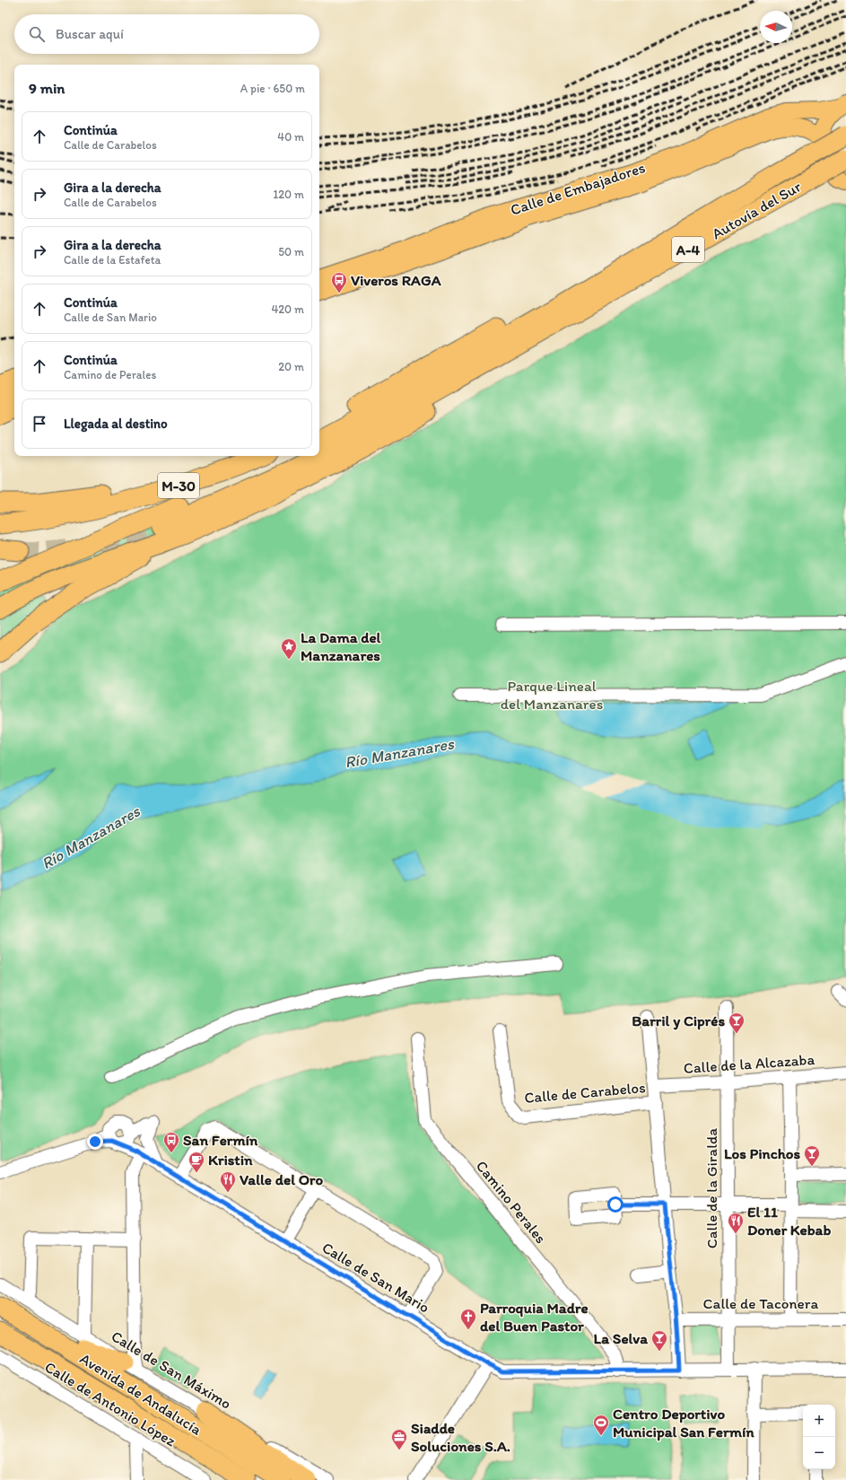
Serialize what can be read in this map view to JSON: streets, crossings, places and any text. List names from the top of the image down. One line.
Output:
{"streets":{"highway":["Autovía del Sur","A-4","M-30","Avenida de Andalucía"],"main road":["Calle de Embajadores"],"street":["Calle de la Alcazaba","Calle de Carabelos","Calle de la Giralda","Camino Perales","Calle de San Mario","Calle de Taconera","Calle de San Máximo","Calle de Antonio López"]},"crossings":[["Calle de la Alcazaba","Calle de Carabelos"],["Calle de la Alcazaba","Calle de la Giralda"],["Calle de Carabelos","Calle de San Mario"],["Calle de Carabelos","Calle de Taconera"],["Calle de la Giralda","Calle de San Mario"],["Calle de la Giralda","Calle de Taconera"],["Camino Perales","Calle de San Mario"]],"water":["Río Manzanares"],"parks":["Parque Lineal del Manzanares"],"places":{"bus stop":["Viveros RAGA","San Fermín"],"place":["La Dama del Manzanares"],"bar":["Barril y Ciprés","Los Pinchos","La Selva"],"cafe":["Kristin"],"restaurant":["Valle del Oro","El 11 Doner Kebab"],"church":["Parroquia Madre del Buen Pastor"],"sports":["Centro Deportivo Municipal San Fermín"],"office":["Siadde Soluciones S.A."]},"north":"left","page":{"search":"Buscar aquí","heading":["9 min","A pie · 650 m"],"list":[["Continúa","Calle de Carabelos","40 m"],["Gira a la derecha","Calle de Carabelos","120 m"],["Gira a la derecha","Calle de la Estafeta","50 m"],["Continúa","Calle de San Mario","420 m"],["Continúa","Camino de Perales","20 m"],"Llegada al destino"],"map_buttons":["+","−"]}}
